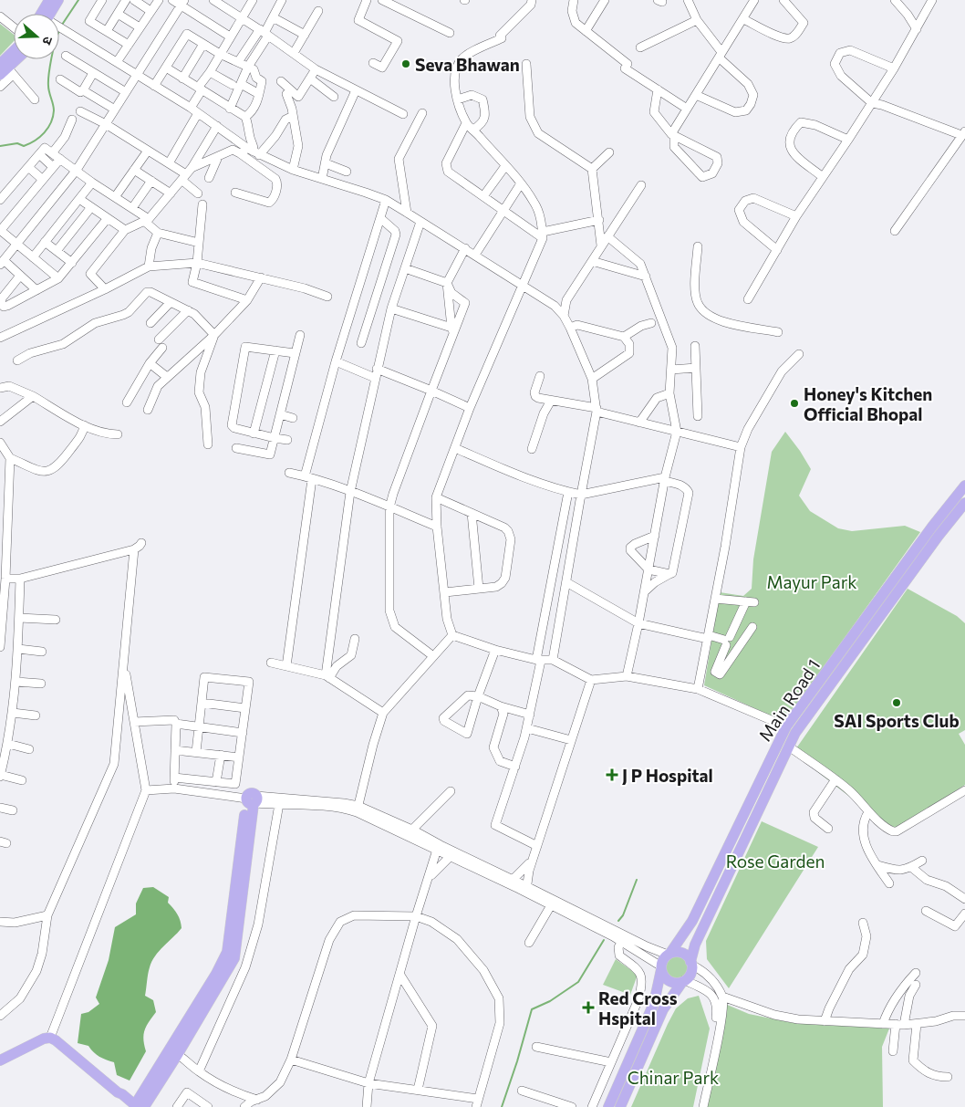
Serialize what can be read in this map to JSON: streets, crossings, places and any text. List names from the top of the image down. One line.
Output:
{"streets":{"main road":["Main Road 1"]},"parks":["Mayur Park","Rose Garden","Chinar Park"],"places":{"other":["Seva Bhawan","Honey's Kitchen Official Bhopal","SAI Sports Club"],"health":["J P Hospital","Red Cross Hspital"]},"north":"right"}
